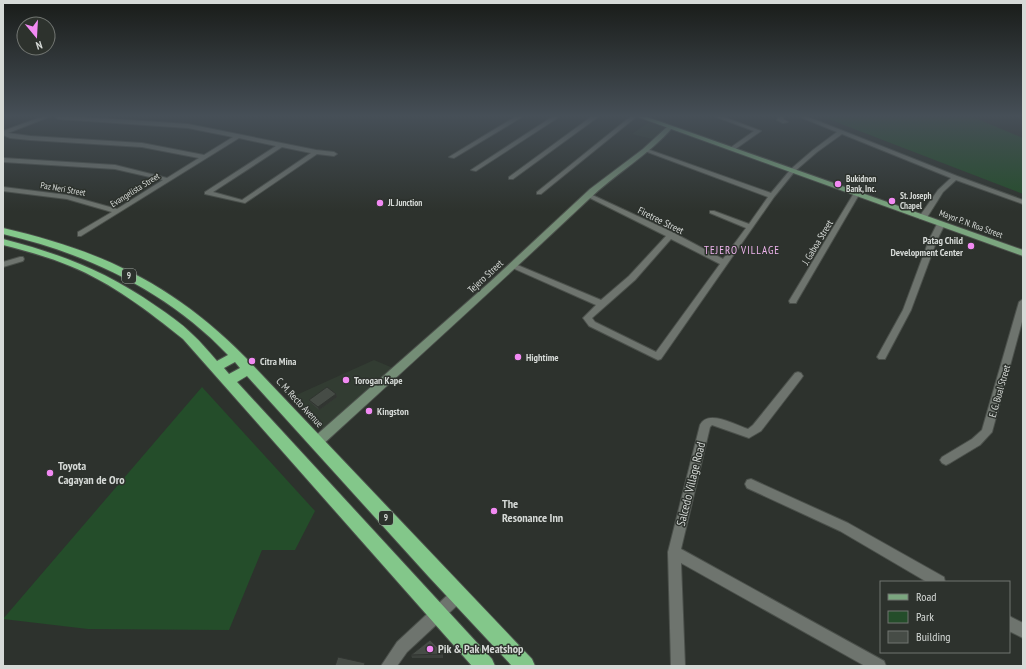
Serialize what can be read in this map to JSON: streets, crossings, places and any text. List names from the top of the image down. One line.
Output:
{"streets":{"highway":["9","C. M. Recto Avenue"],"main road":["Mayor P. N. Roa Street","Tejero Street"],"street":["Paz Neri Street","Evangelista Street","Firetree Street","J. Gaboa Street","E. G. Bual Street","Salcedo Village Road"]},"crossings":[["Paz Neri Street","Evangelista Street"],["Firetree Street","Tejero Street"],["Mayor P. N. Roa Street","J. Gaboa Street"],["Tejero Street","C. M. Recto Avenue"]],"districts":["TEJERO VILLAGE"],"places":["Bukidnon Bank, Inc.","St. Joseph Chapel","JL Junction","Patag Child Development Center","Hightime","Citra Mina","Torogan Kape","Kingston","Toyota Cagayan de Oro","The Resonance Inn","Pik & Pak Meatshop"],"legend":["Road","Park","Building"],"north":"bottom"}
